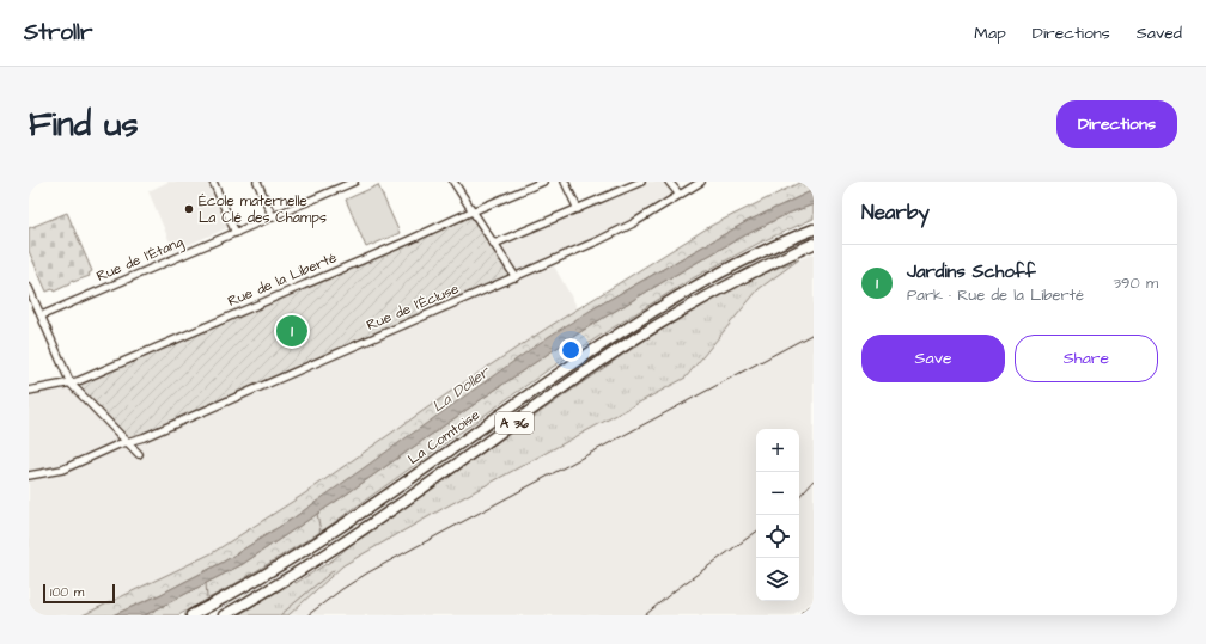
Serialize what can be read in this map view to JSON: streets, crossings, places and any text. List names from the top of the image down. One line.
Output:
{"streets":{"highway":["A 36","La Comtoise"],"street":["Rue de l'Étang","Rue de la Liberté","Rue de l'Écluse"]},"water":["La Doller"],"places":["École maternelle La Clé des Champs"],"scale_bar":"100 m","page":{"header":"Strollr","nav":["Map","Directions","Saved"],"buttons":["Directions",["Save","Share"]],"title":"Find us","heading":"Nearby","list":[{"mark":"1","name":"Jardins Schoff","note":"Park · Rue de la Liberté","value":"390 m"}],"pins":"1","map_buttons":["+","−"],"scale":"100 m"}}
